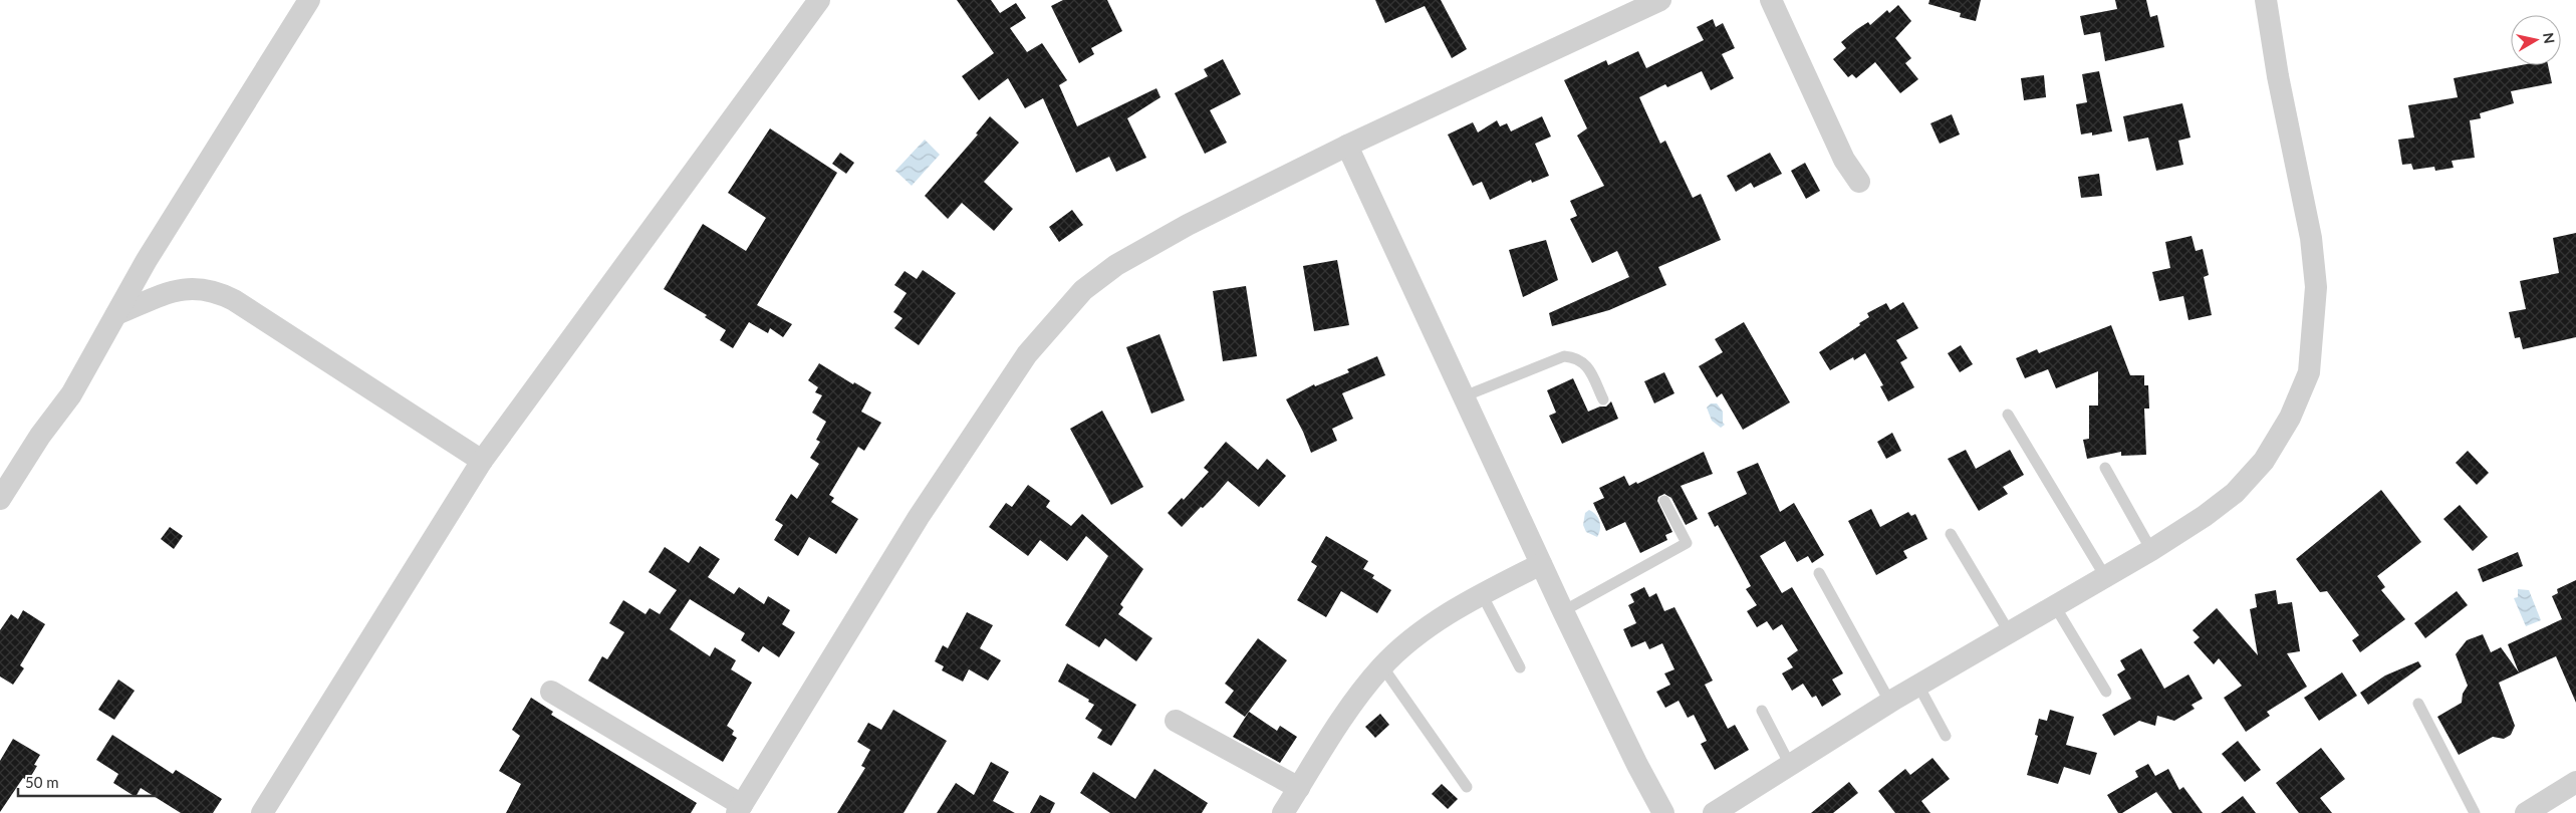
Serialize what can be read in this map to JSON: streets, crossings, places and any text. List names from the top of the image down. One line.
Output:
{"scale_bar":"50 m","north":"right"}
